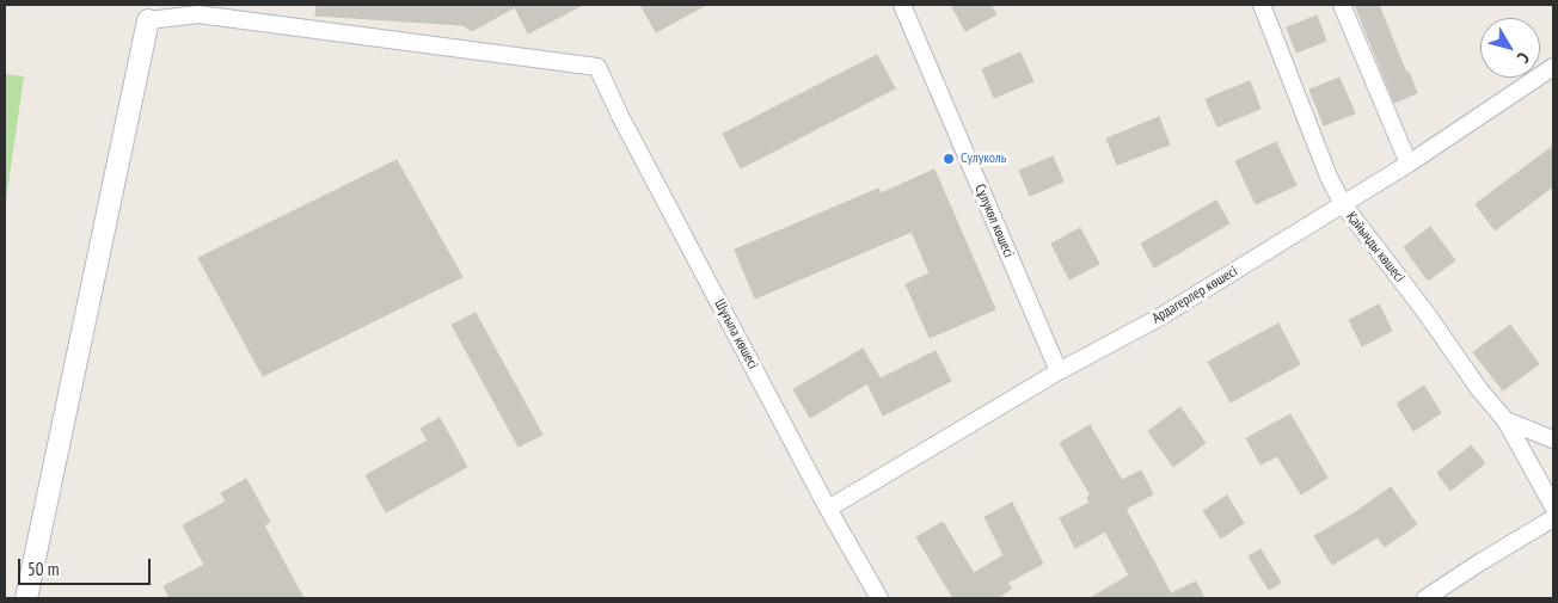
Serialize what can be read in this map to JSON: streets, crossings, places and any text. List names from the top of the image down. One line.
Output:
{"streets":{"street":["Сұлукөл көшесі","Қайыңды көшесі","Ардагерлер көшесі","Шұғыла көшесі"]},"crossings":[["Сұлукөл көшесі","Ардагерлер көшесі"],["Қайыңды көшесі","Ардагерлер көшесі"],["Ардагерлер көшесі","Шұғыла көшесі"]],"places":["Сулуколь"],"scale_bar":"50 m","north":"bottom right"}
